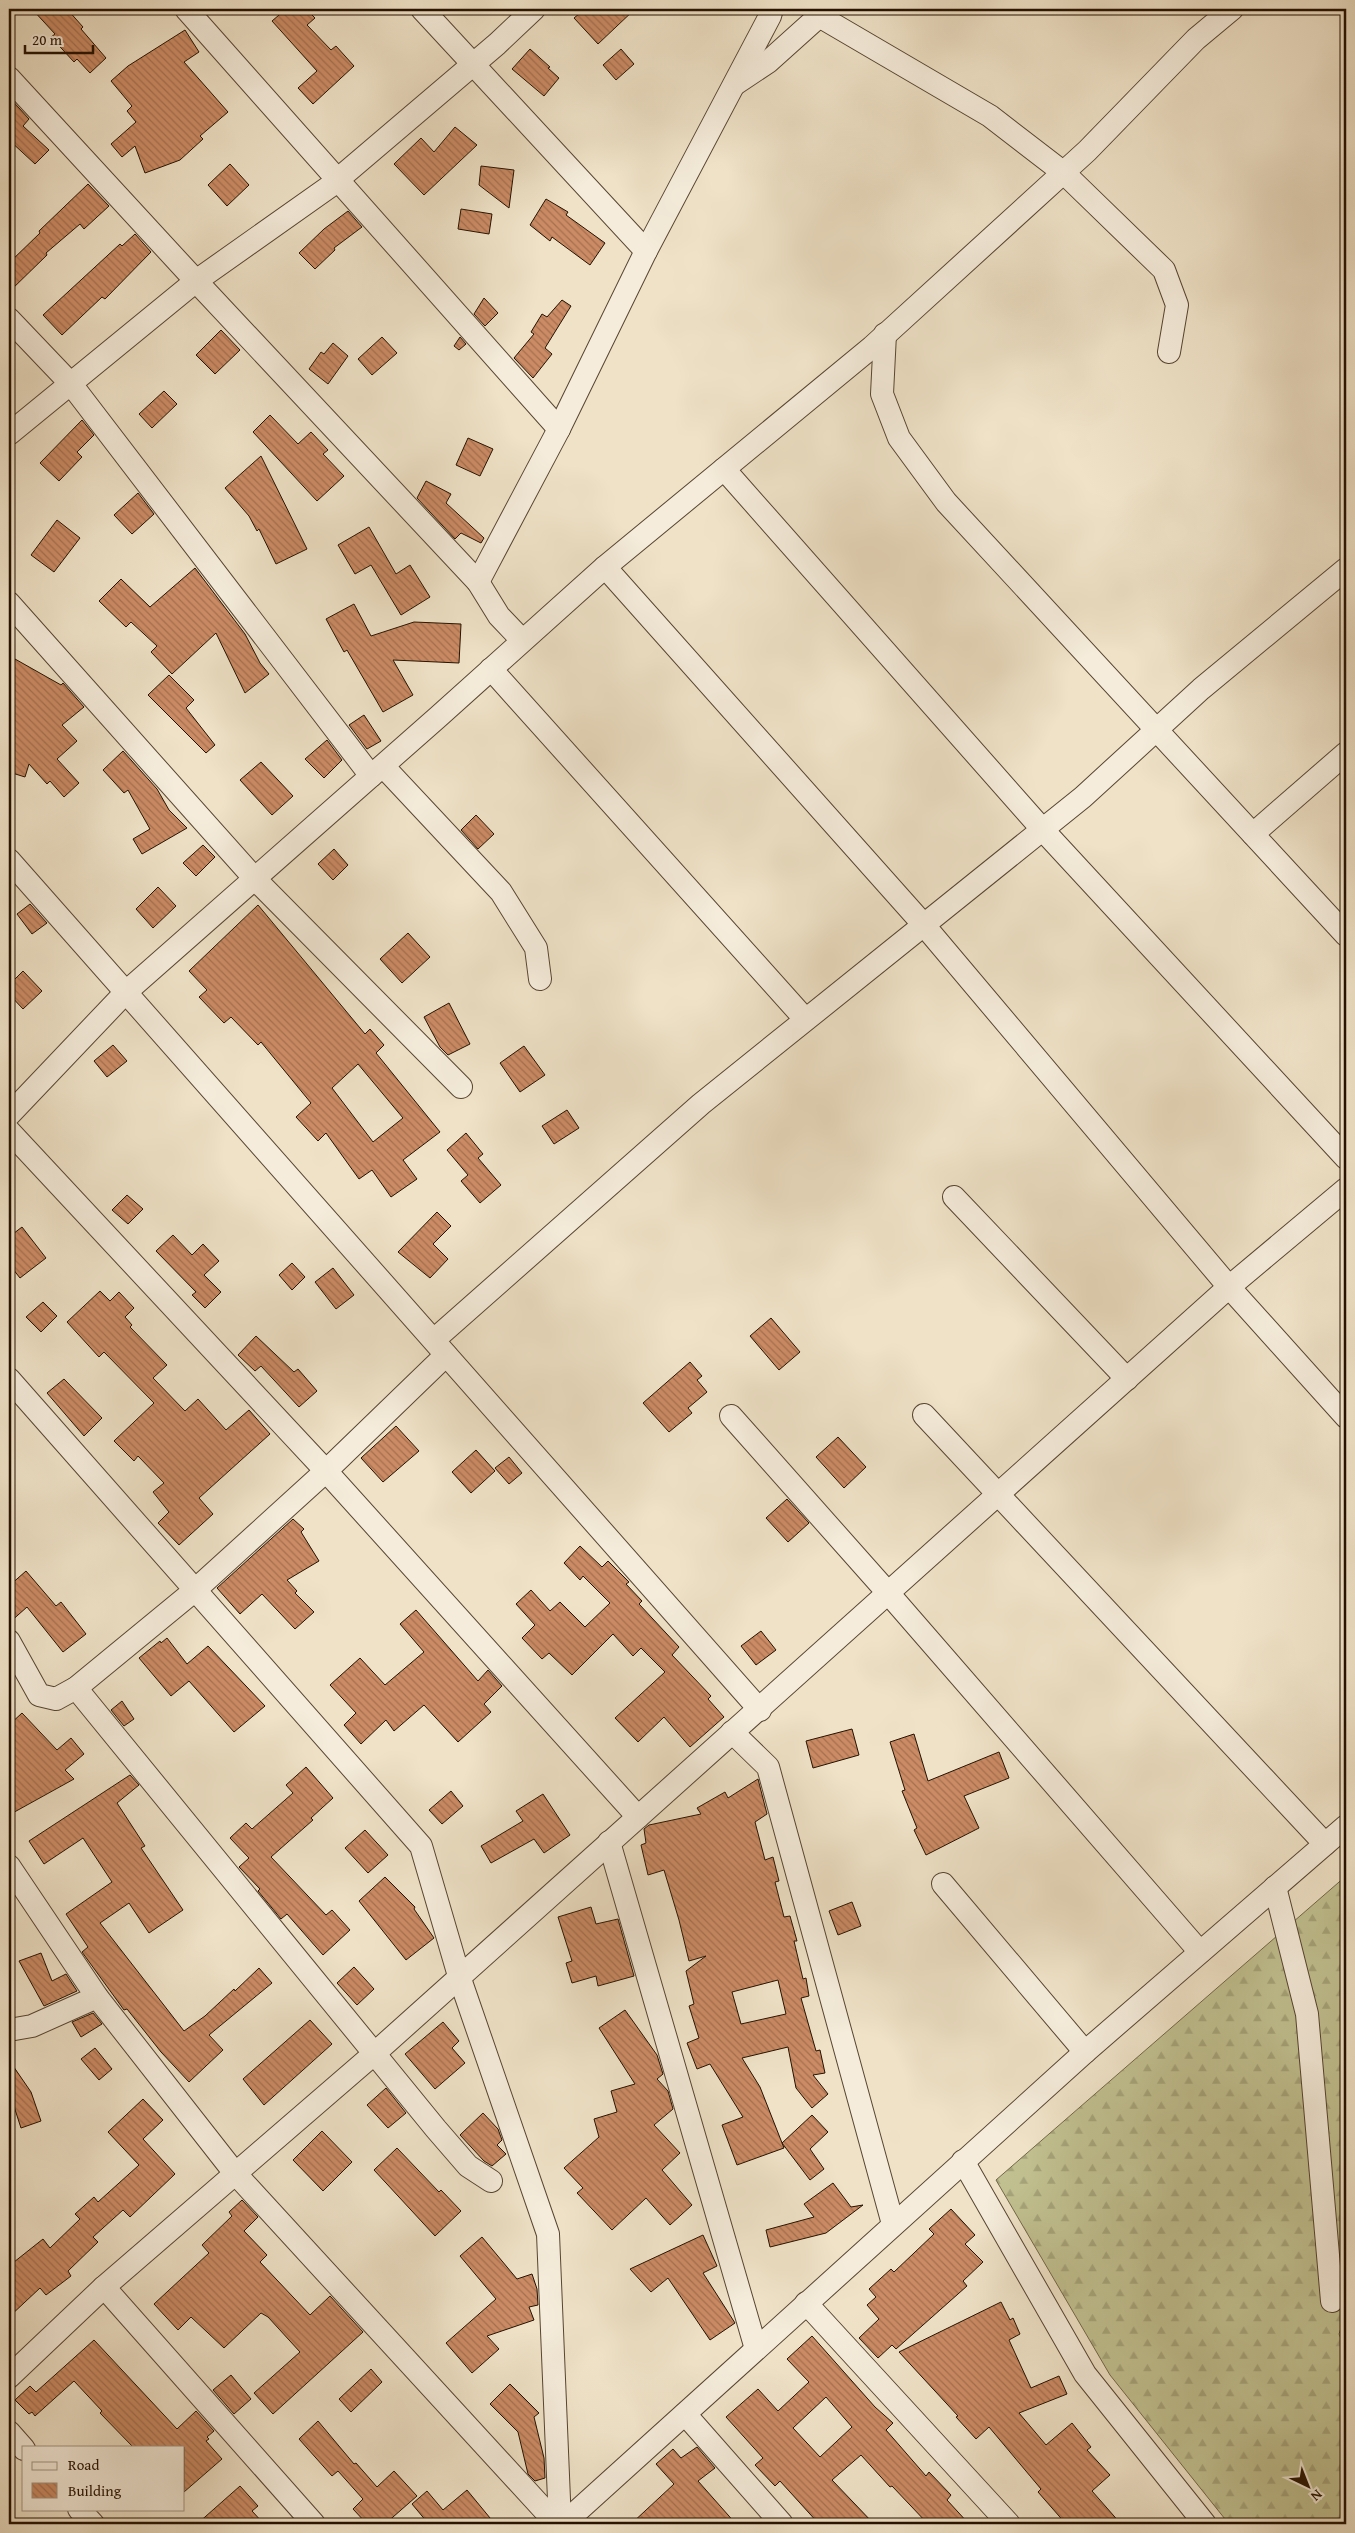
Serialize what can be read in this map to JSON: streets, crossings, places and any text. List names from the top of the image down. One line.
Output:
{"legend":["Road","Building"],"scale_bar":"20 m","north":"bottom right"}
